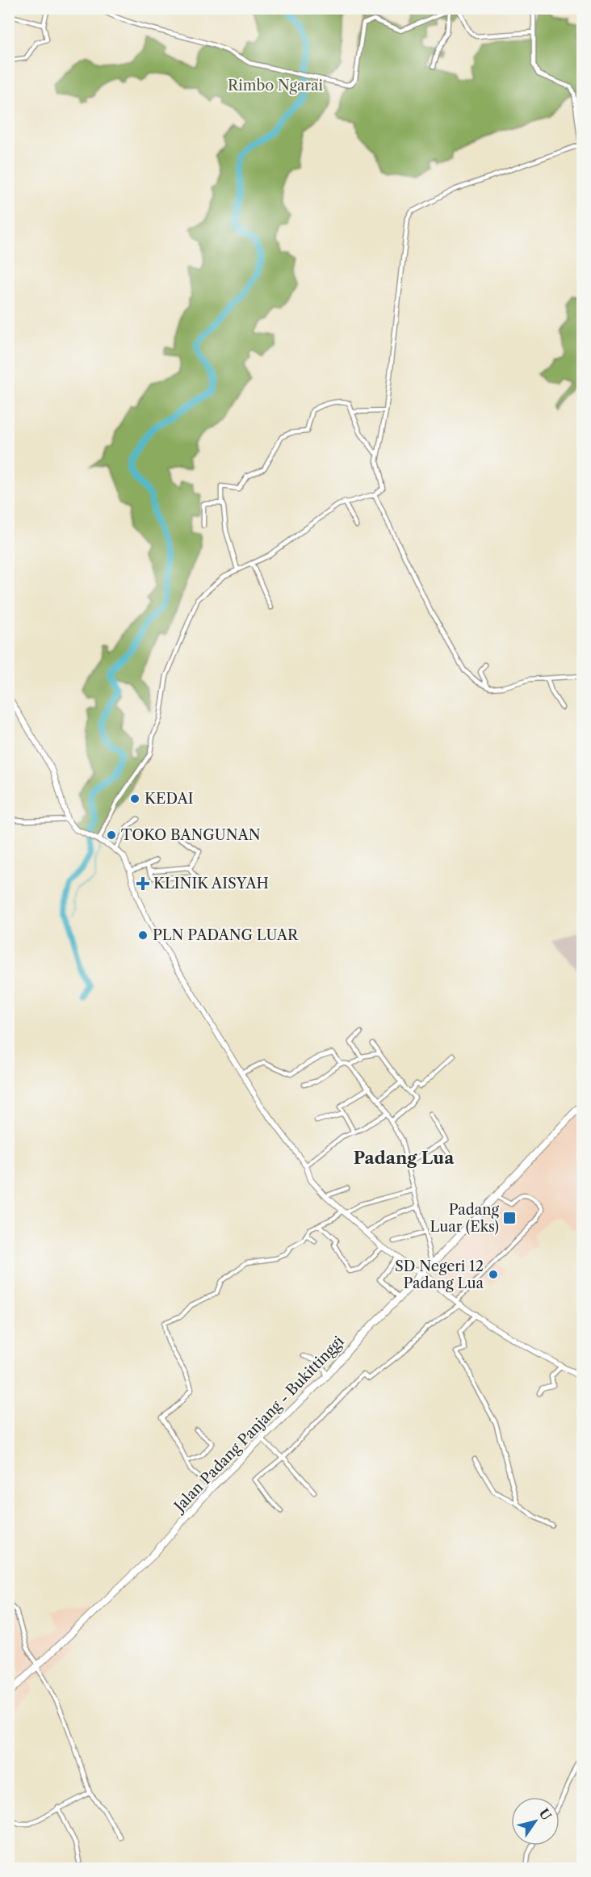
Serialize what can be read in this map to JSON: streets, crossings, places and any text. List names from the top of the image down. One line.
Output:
{"streets":{"highway":["Jalan Padang Panjang - Bukittinggi"]},"districts":["Padang Lua"],"parks":["Rimbo Ngarai"],"places":{"other":["KEDAI","TOKO BANGUNAN","PLN PADANG LUAR","SD Negeri 12 Padang Lua"],"health":["KLINIK AISYAH"],"transit":["Padang Luar (Eks)"]},"north":"top right"}
